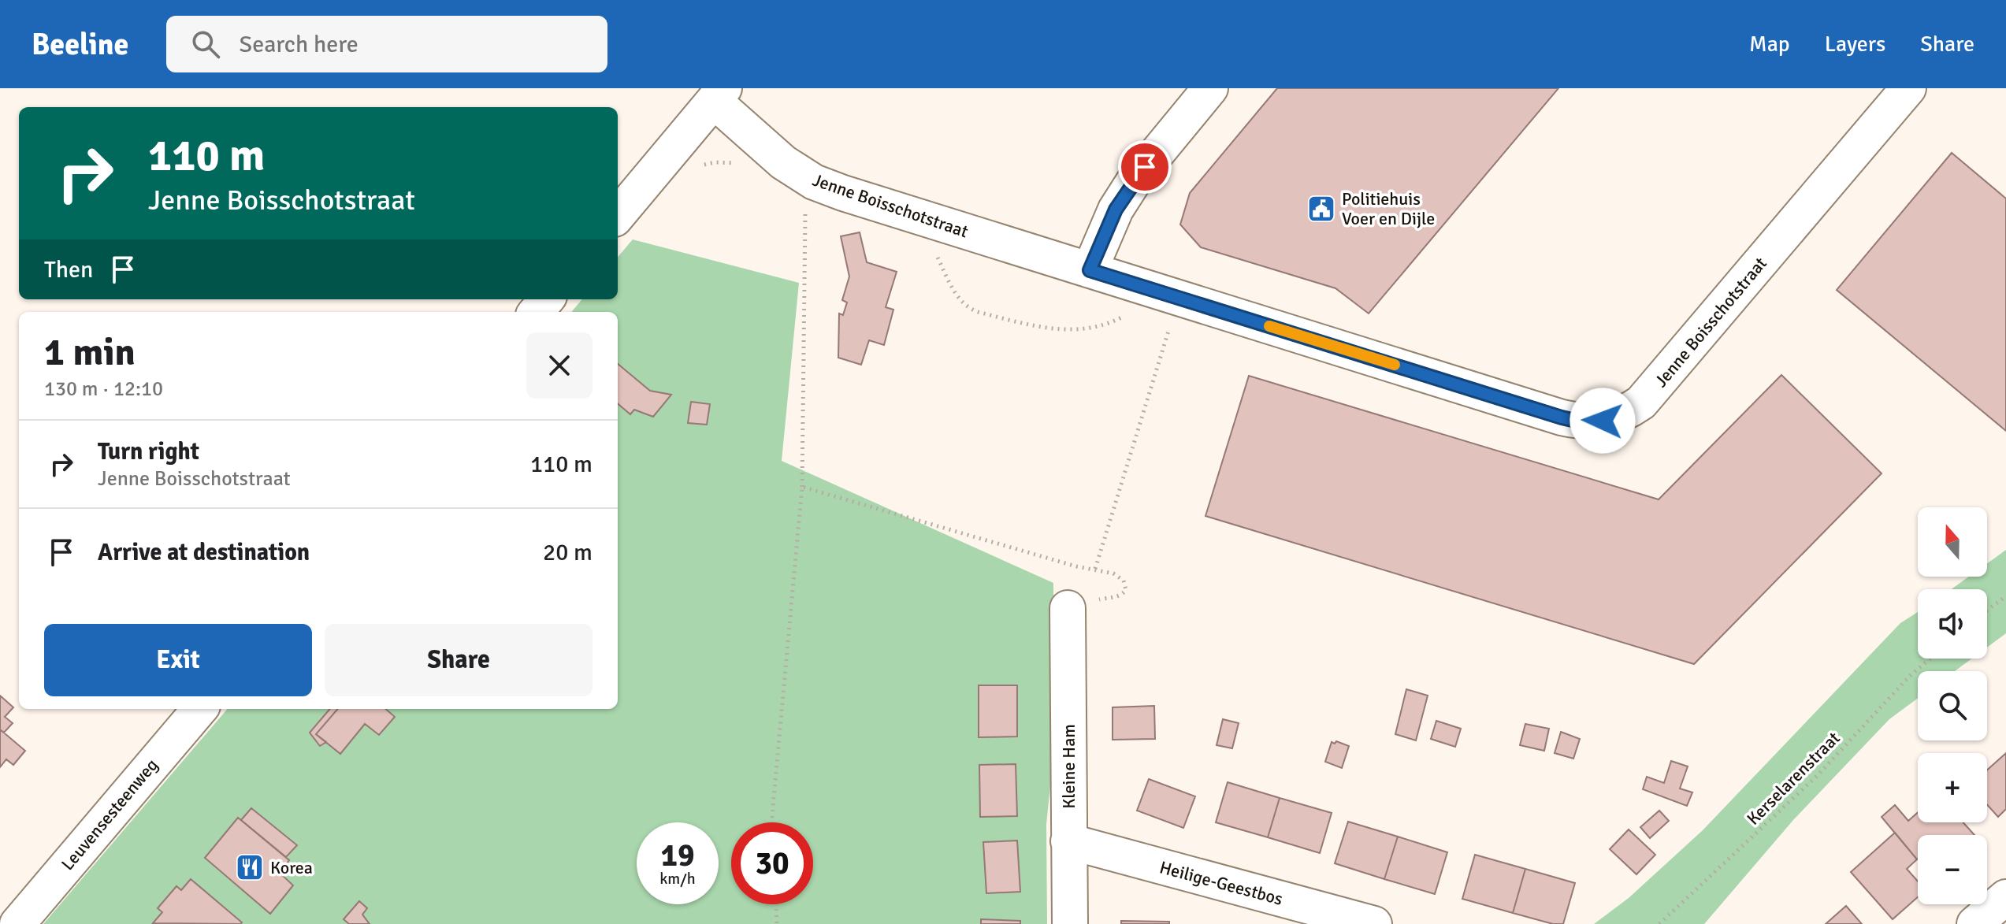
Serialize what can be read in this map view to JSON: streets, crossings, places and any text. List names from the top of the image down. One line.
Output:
{"streets":{"street":["Jenne Boisschotstraat","Kleine Ham","Leuvensesteenweg","Heilige-Geestbos"],"path":["Kerselarenstraat"]},"crossings":[["Kleine Ham","Heilige-Geestbos"]],"places":{"public building":["Politiehuis Voer en Dijle"],"restaurant":["Korea"]},"north":"top","page":{"header":"Beeline","search":"Search here","nav":["Map","Layers","Share"],"turn":["110 m","Jenne Boisschotstraat"],"then":"Then","heading":["1 min","130 m · 12:10"],"list":[{"name":"Turn right","note":"Jenne Boisschotstraat","value":"110 m"},{"name":"Arrive at destination","value":"20 m"}],"map_buttons":["+","−"],"buttons":["Exit","Share"],"speed":"19 km/h","limit":"30"}}
